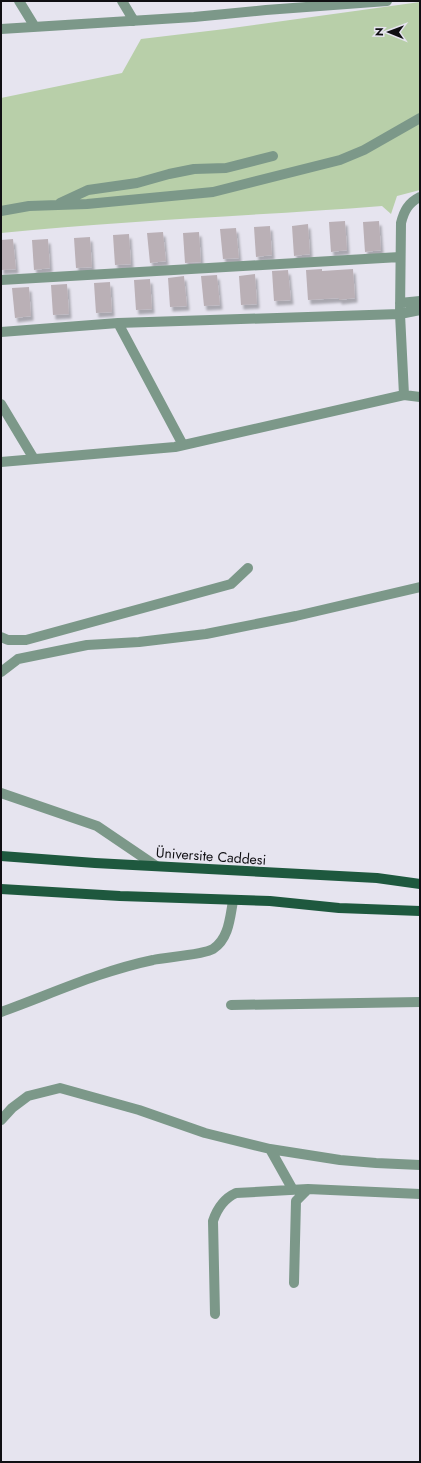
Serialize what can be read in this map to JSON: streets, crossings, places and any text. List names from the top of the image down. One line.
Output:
{"streets":{"main road":["Üniversite Caddesi"]},"north":"left"}
